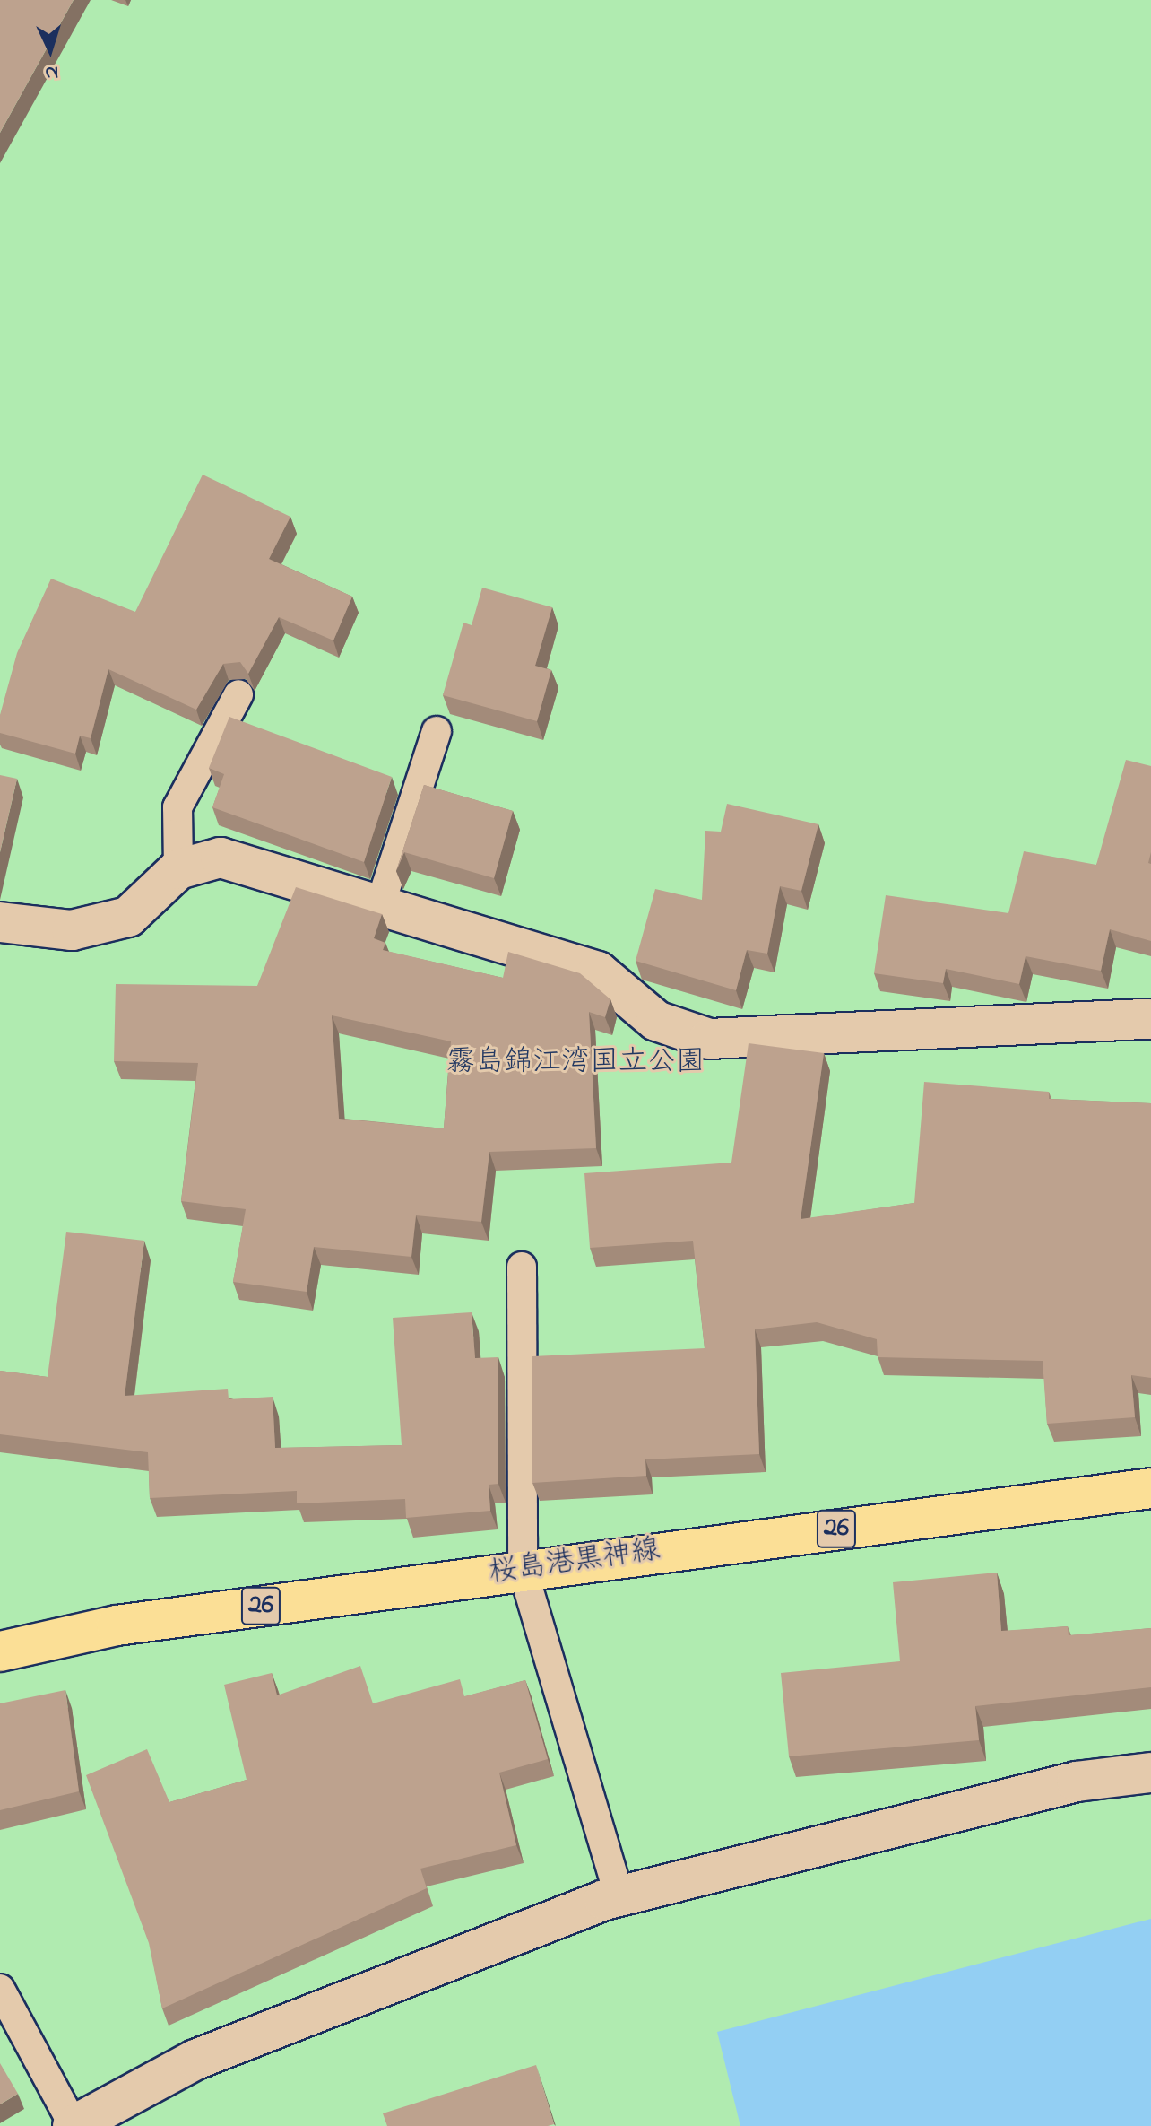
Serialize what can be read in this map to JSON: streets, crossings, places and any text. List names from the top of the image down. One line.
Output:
{"streets":{"main road":["26","桜島港黒神線"]},"parks":["霧島錦江湾国立公園"],"north":"bottom"}
